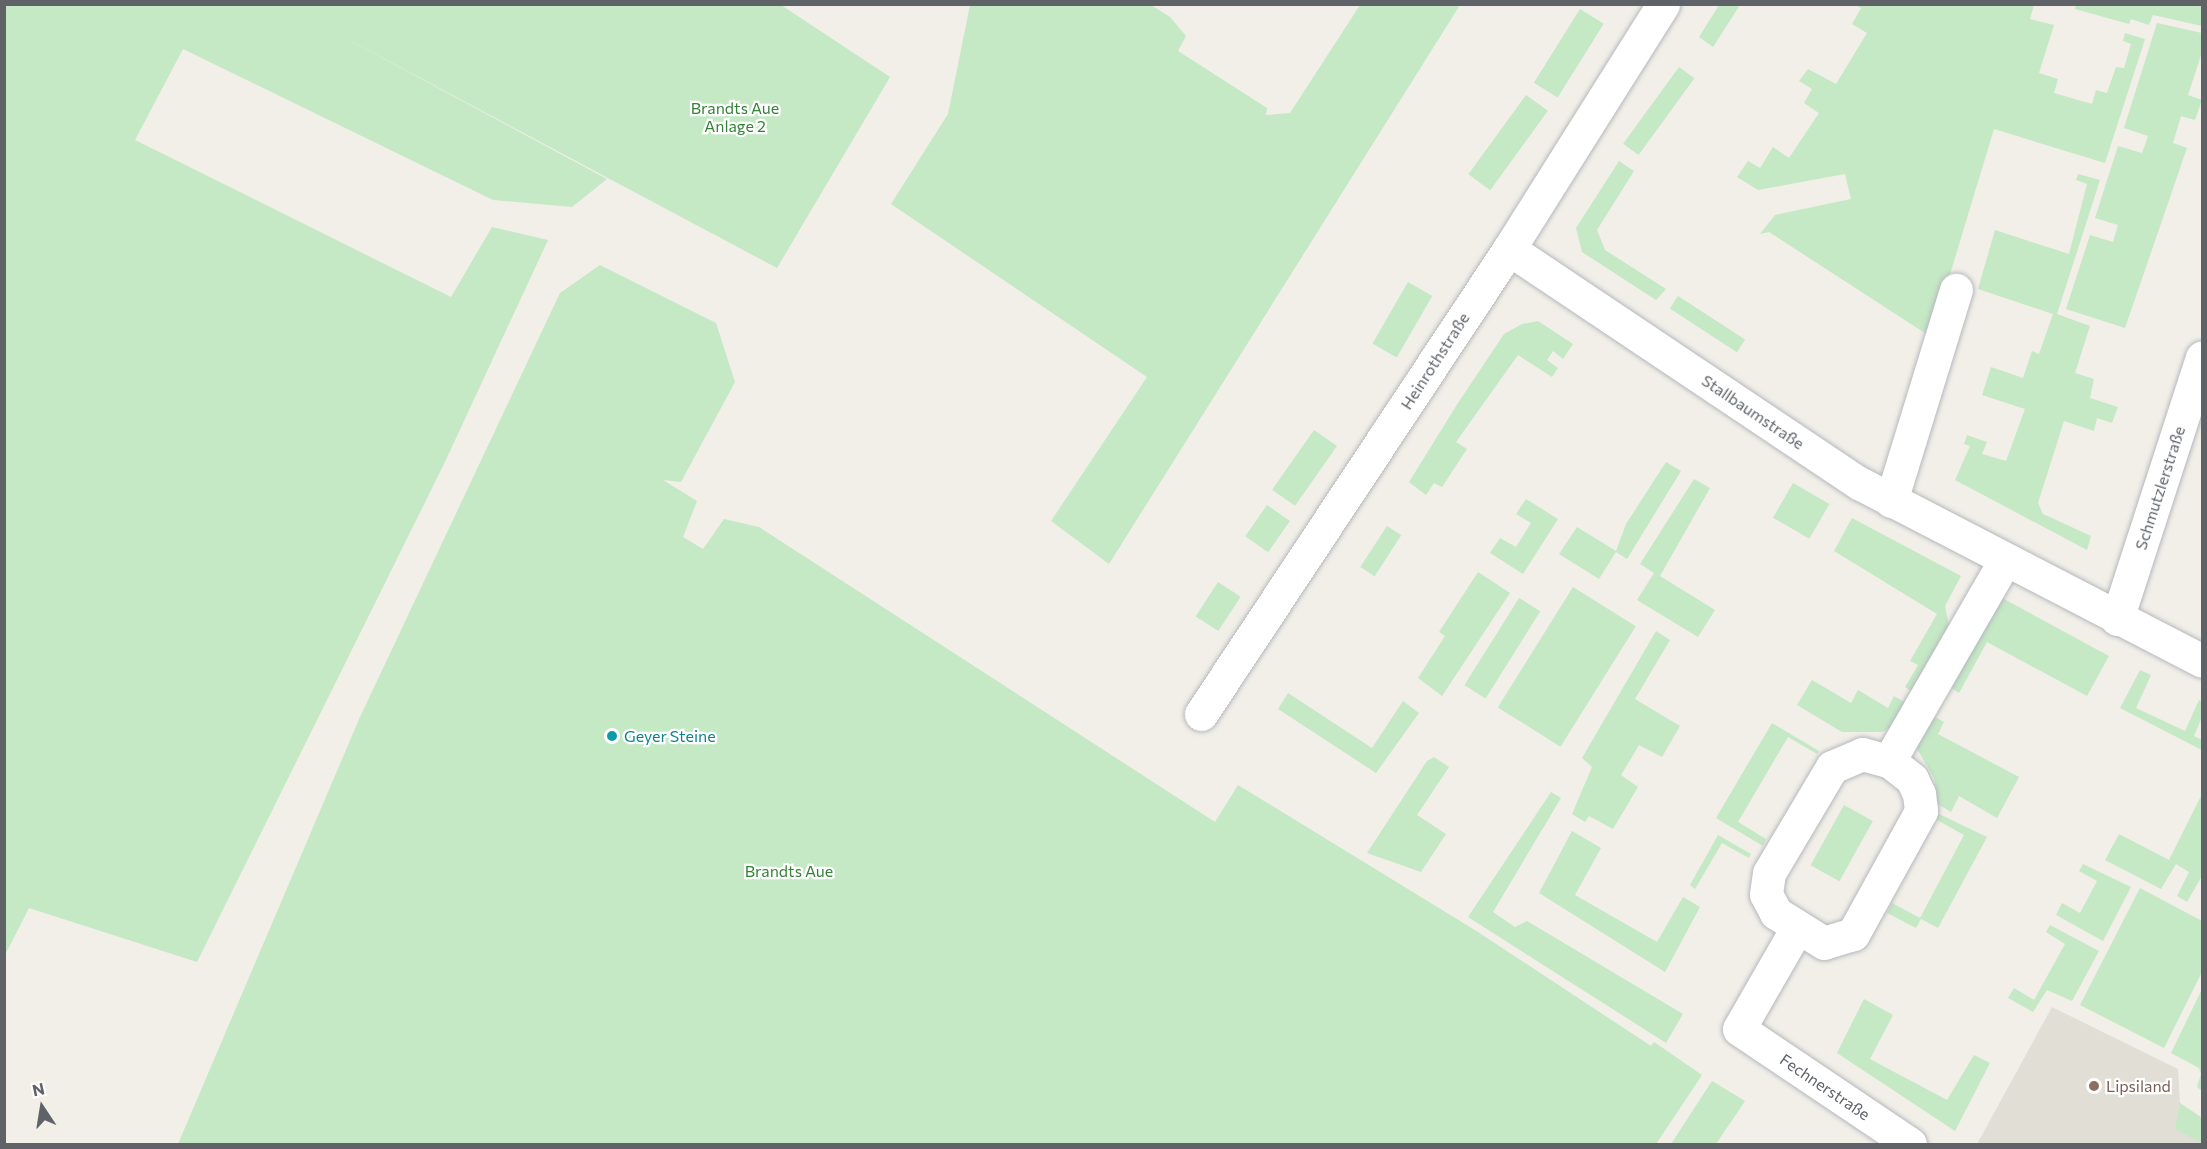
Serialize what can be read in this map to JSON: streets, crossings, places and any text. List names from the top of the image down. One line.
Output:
{"streets":{"street":["Heinrothstraße","Stallbaumstraße","Schmutzlerstraße","Fechnerstraße"]},"crossings":[["Heinrothstraße","Stallbaumstraße"],["Stallbaumstraße","Schmutzlerstraße"]],"parks":["Brandts Aue Anlage 2","Brandts Aue"],"places":["Geyer Steine","Lipsiland"],"north":"top"}
